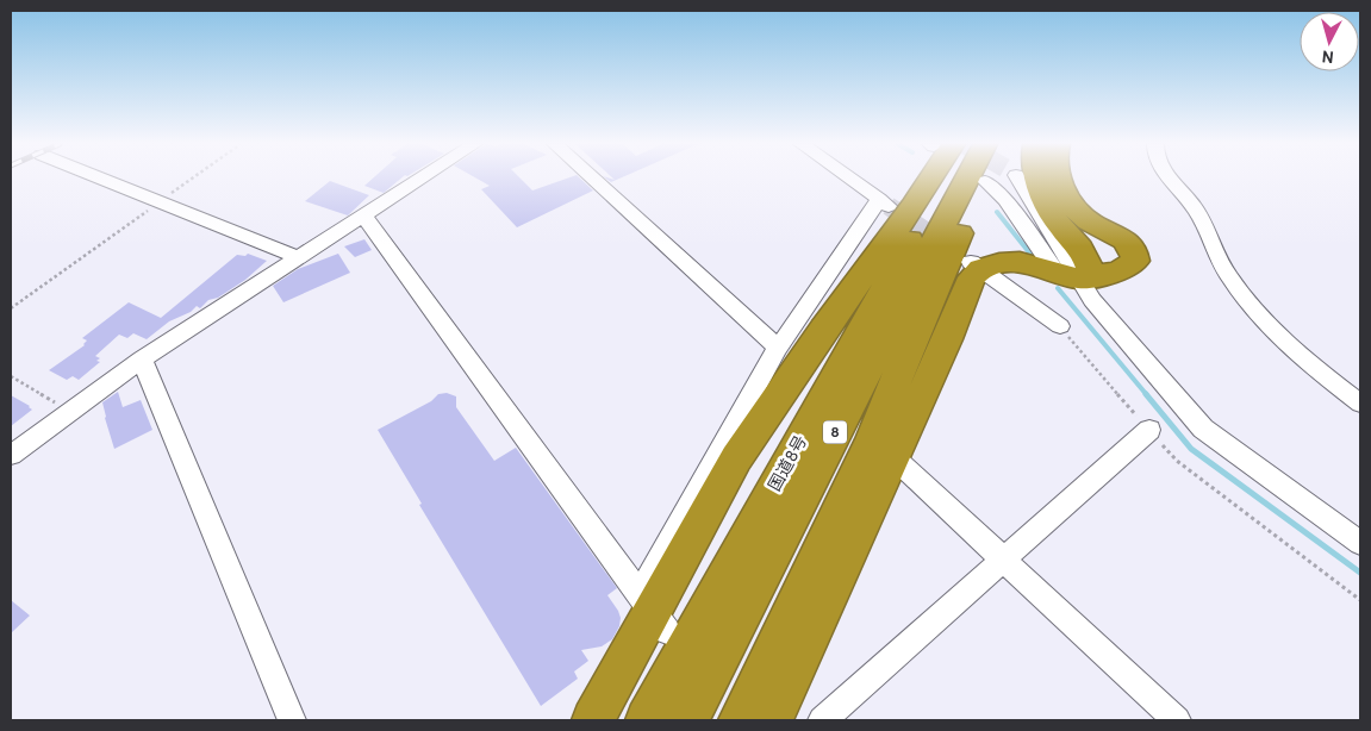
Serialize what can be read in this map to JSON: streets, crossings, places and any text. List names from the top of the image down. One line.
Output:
{"streets":{"highway":["8","国道8号"]},"north":"bottom"}
